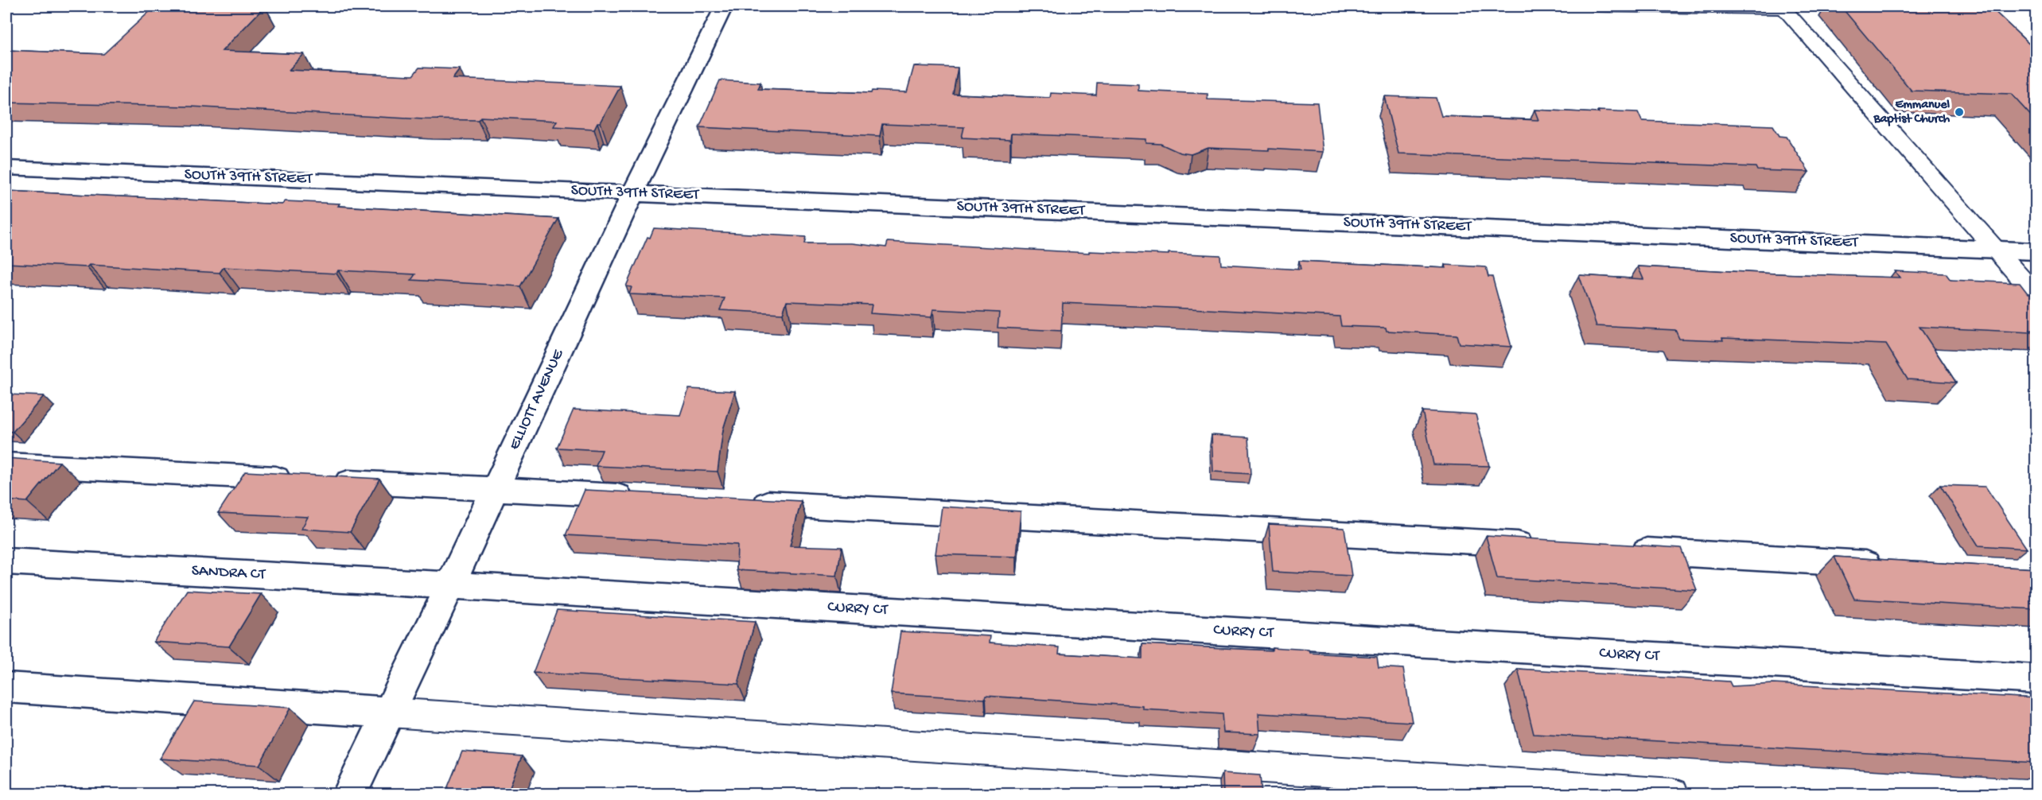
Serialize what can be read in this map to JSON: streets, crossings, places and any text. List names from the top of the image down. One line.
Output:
{"streets":{"street":["SOUTH 39TH STREET","ELLIOTT AVENUE","SANDRA CT","CURRY CT"]},"crossings":[["SOUTH 39TH STREET","ELLIOTT AVENUE"],["ELLIOTT AVENUE","SANDRA CT"],["ELLIOTT AVENUE","CURRY CT"],["SANDRA CT","CURRY CT"]],"places":["Emmanuel Baptist Church"]}
